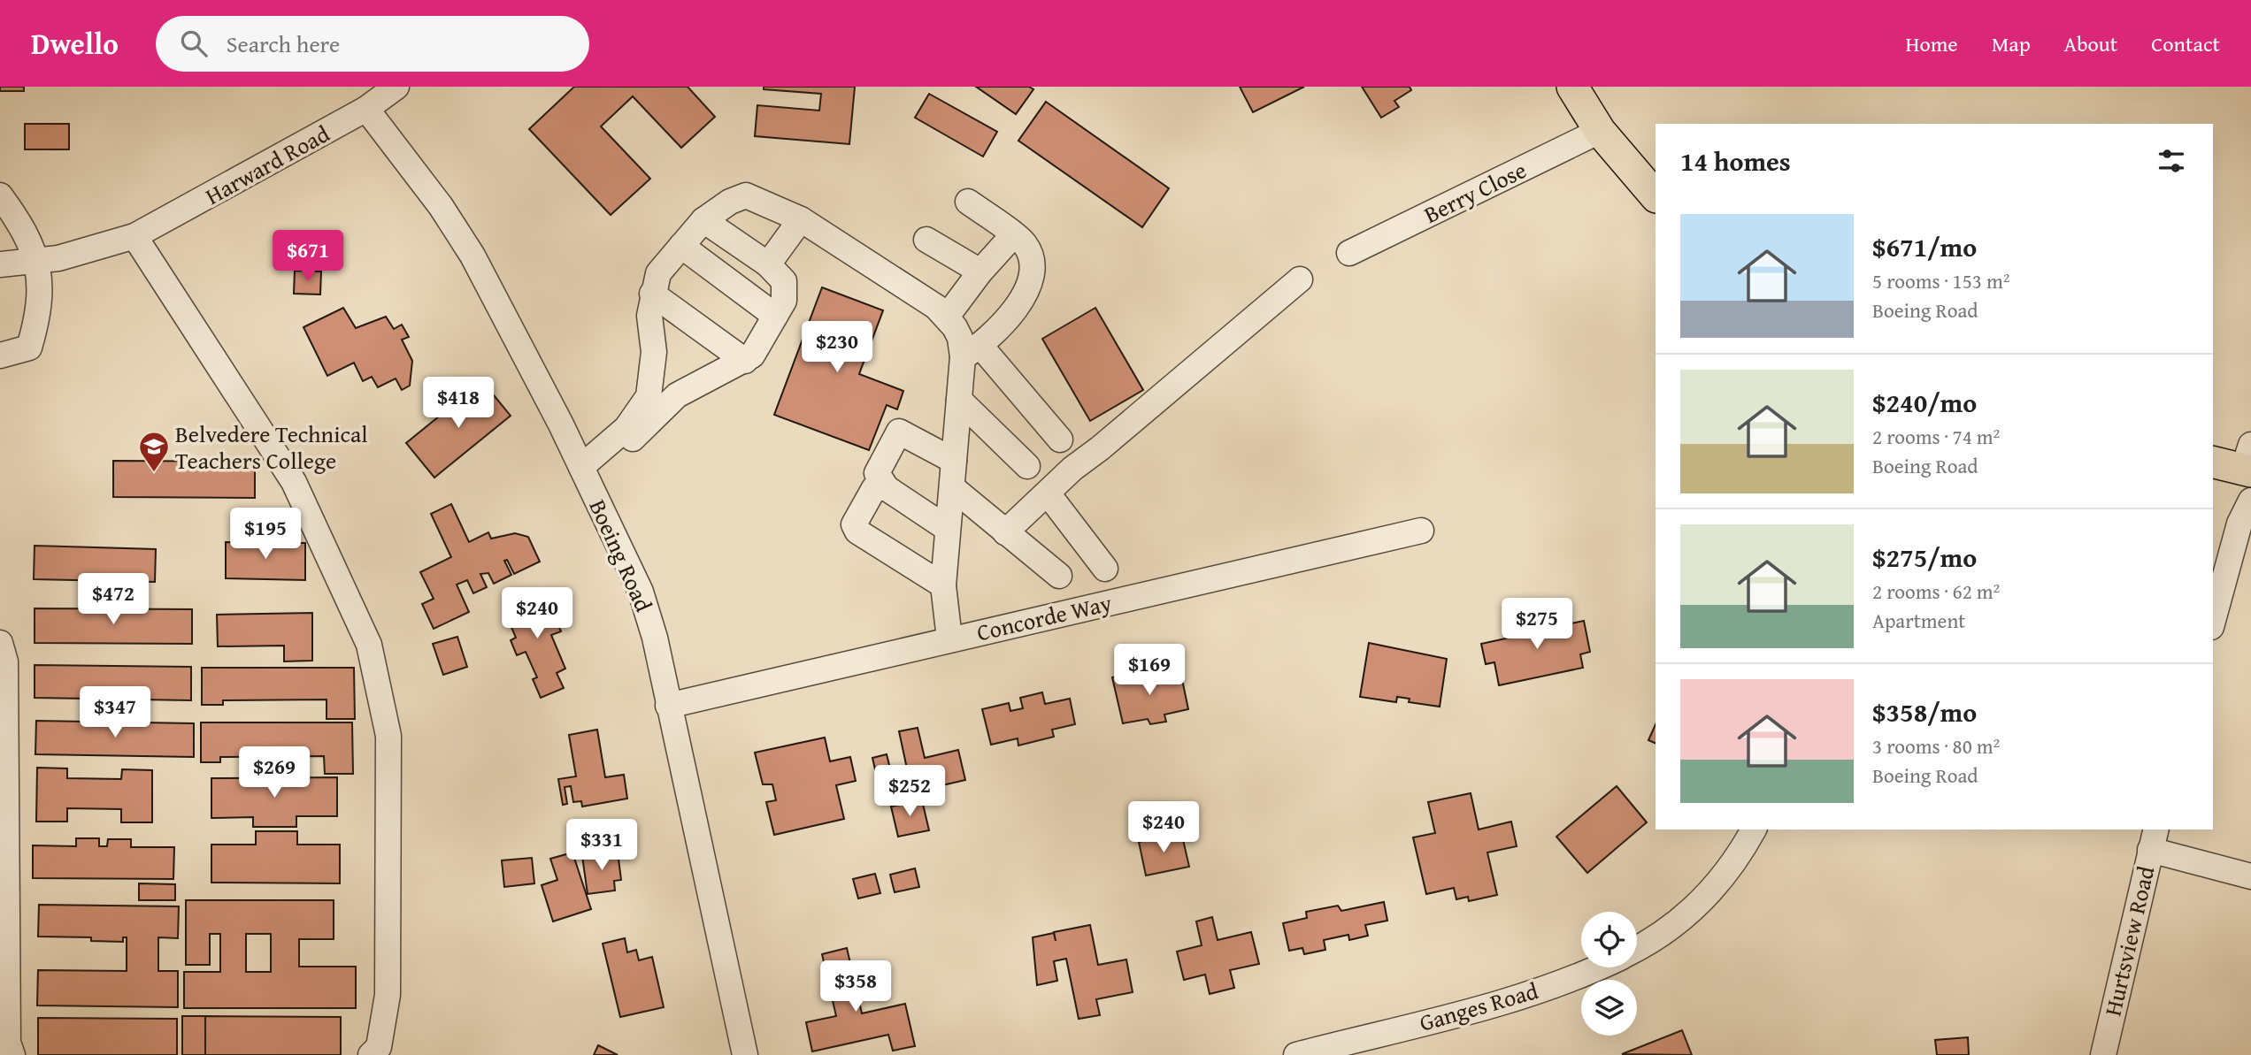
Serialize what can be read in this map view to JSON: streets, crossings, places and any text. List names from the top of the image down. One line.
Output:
{"streets":{"street":["Harward Road","Berry Close","Boeing Road","Concorde Way","Hurtsview Road","Ganges Road"]},"crossings":[["Harward Road","Boeing Road"],["Boeing Road","Concorde Way"]],"places":{"school or university":["Belvedere Technical Teachers College"]},"page":{"header":"Dwello","search":"Search here","nav":["Home","Map","About","Contact"],"heading":"14 homes","list":[{"name":"$671/mo","note":"5 rooms · 153 m² · Boeing Road"},{"name":"$240/mo","note":"2 rooms · 74 m² · Boeing Road"},{"name":"$275/mo","note":"2 rooms · 62 m² · Apartment"},{"name":"$358/mo","note":"3 rooms · 80 m² · Boeing Road"}],"price":["$671","$230","$418","$195","$472","$240","$275","$169","$347","$269","$252","$240","$331","$358"]}}
